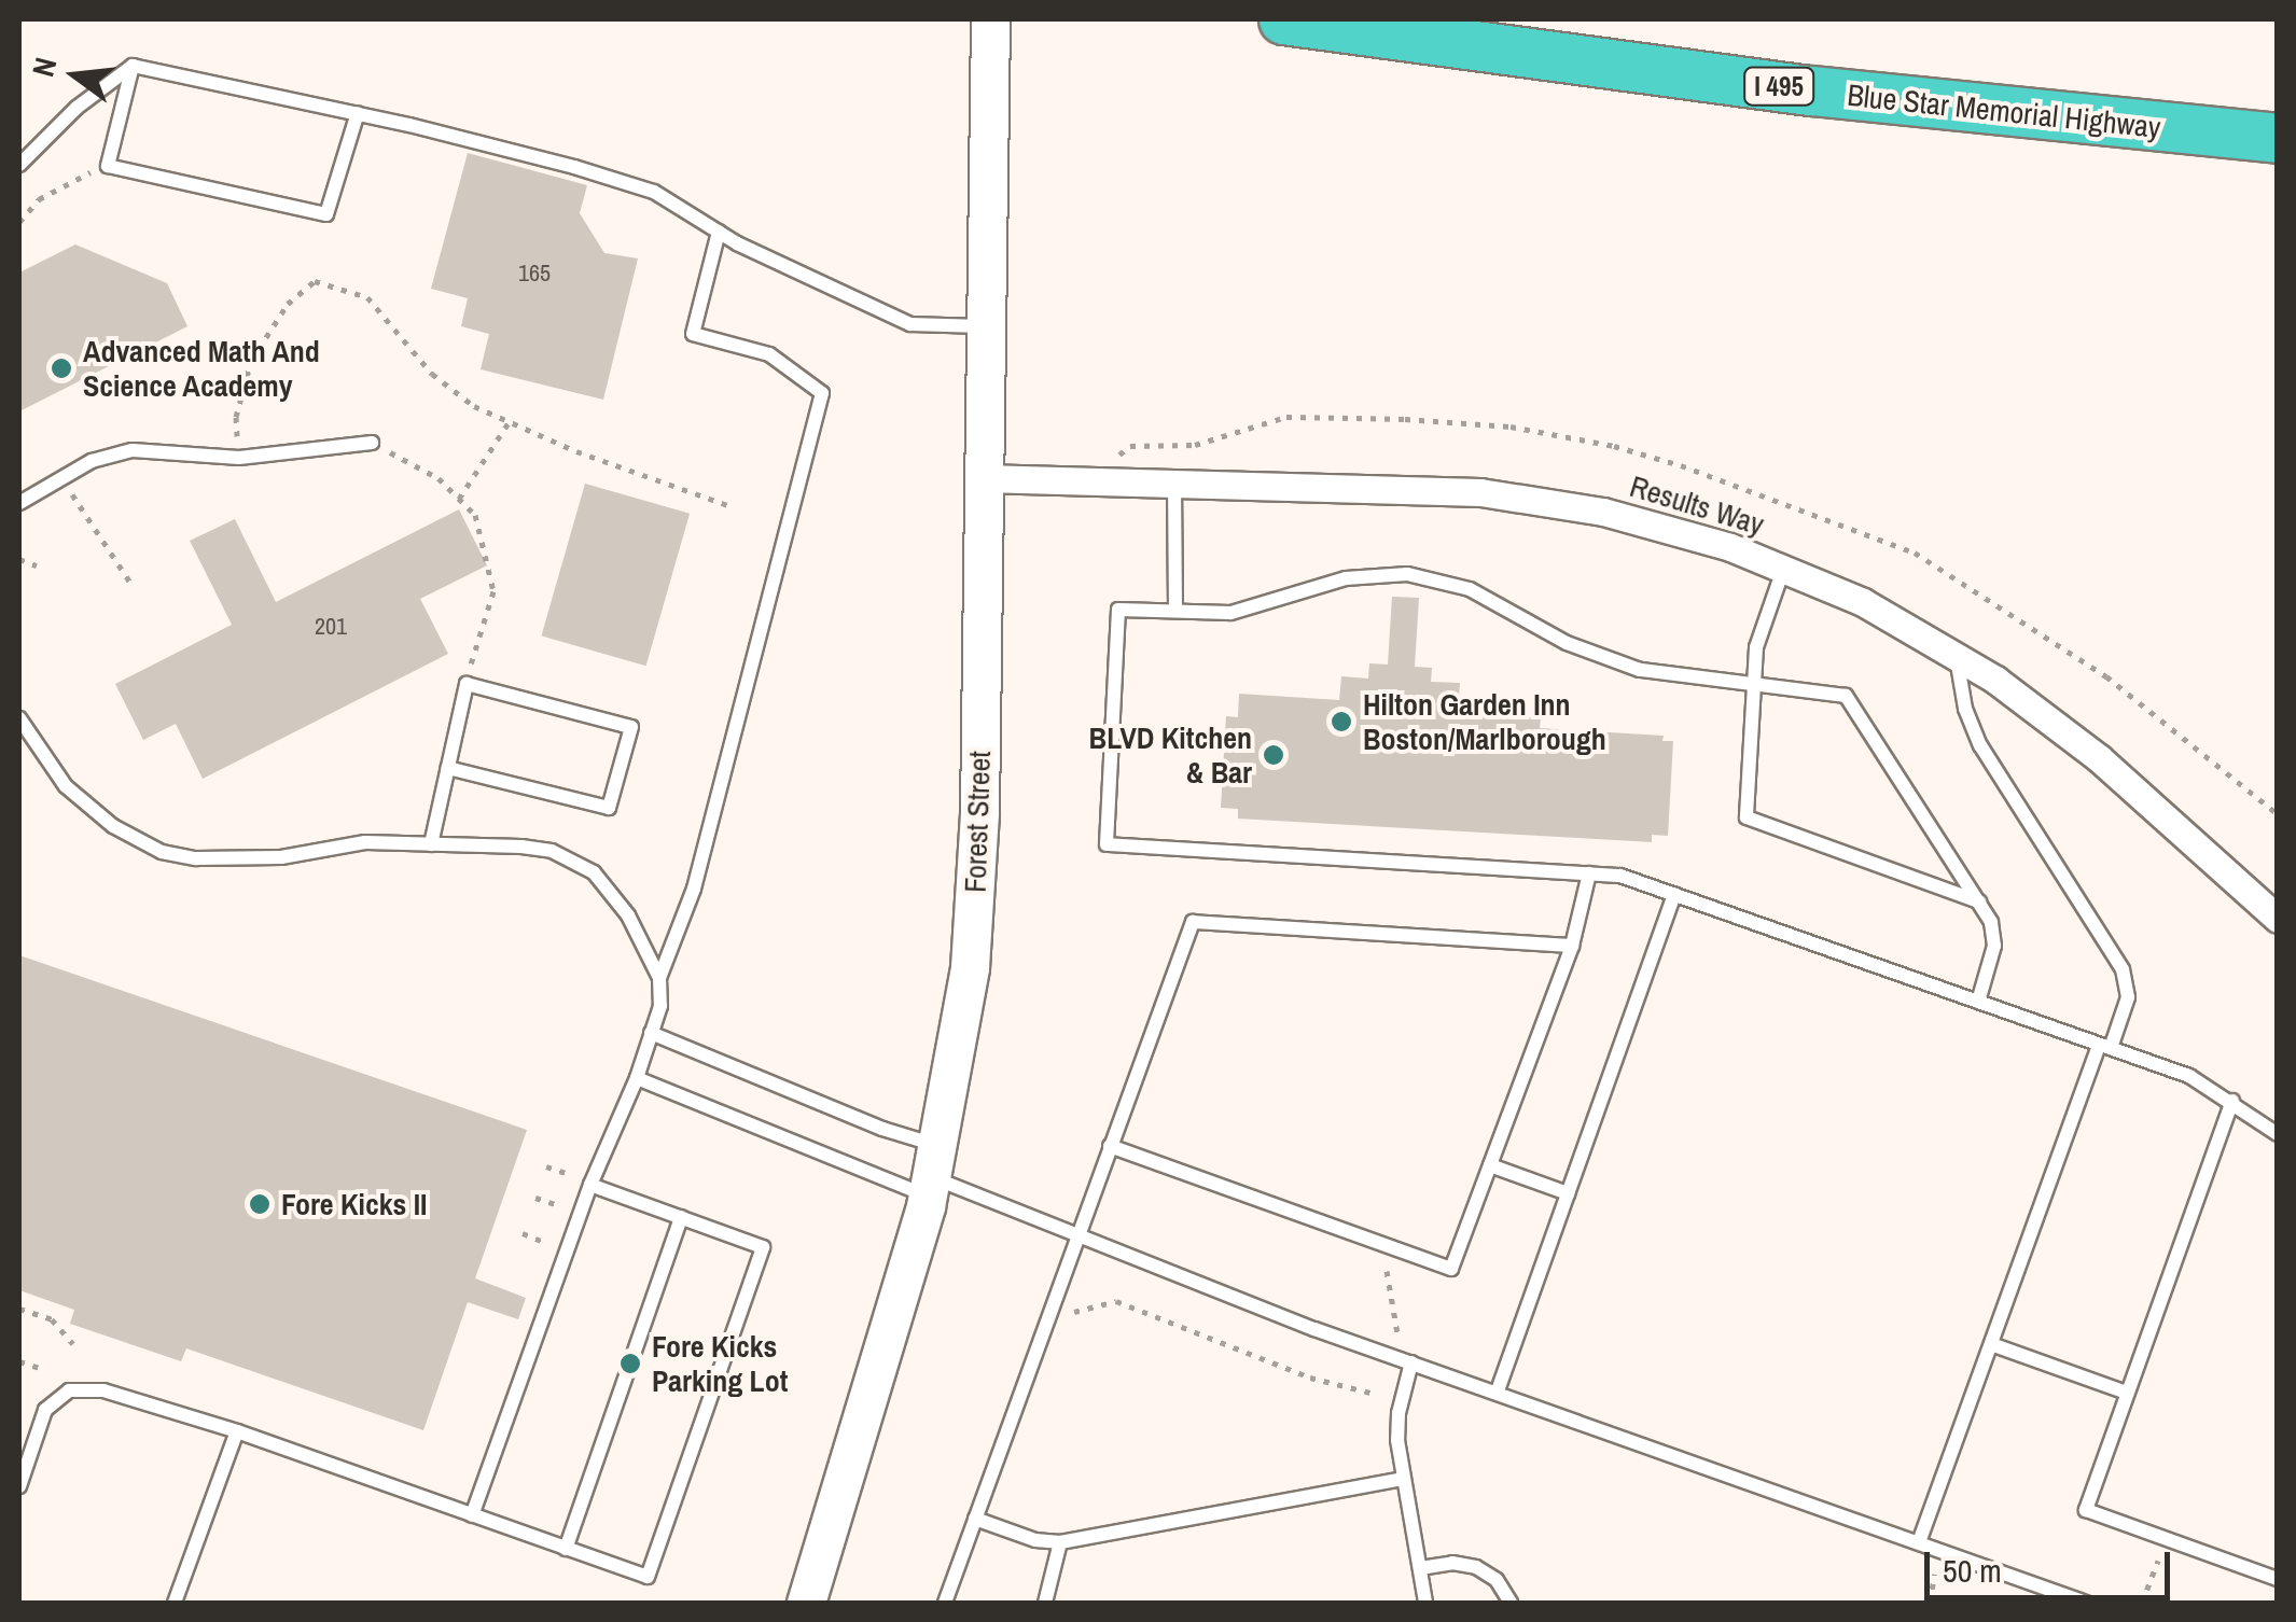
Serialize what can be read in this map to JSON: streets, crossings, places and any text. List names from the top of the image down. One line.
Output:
{"streets":{"highway":["I 495","Blue Star Memorial Highway"],"main road":["Forest Street"],"street":["Results Way"]},"crossings":[["Results Way","Forest Street"]],"places":["Advanced Math And Science Academy","Hilton Garden Inn Boston/Marlborough","BLVD Kitchen & Bar","Fore Kicks II","Fore Kicks Parking Lot"],"house_numbers":["165","201"],"scale_bar":"50 m","north":"left"}
